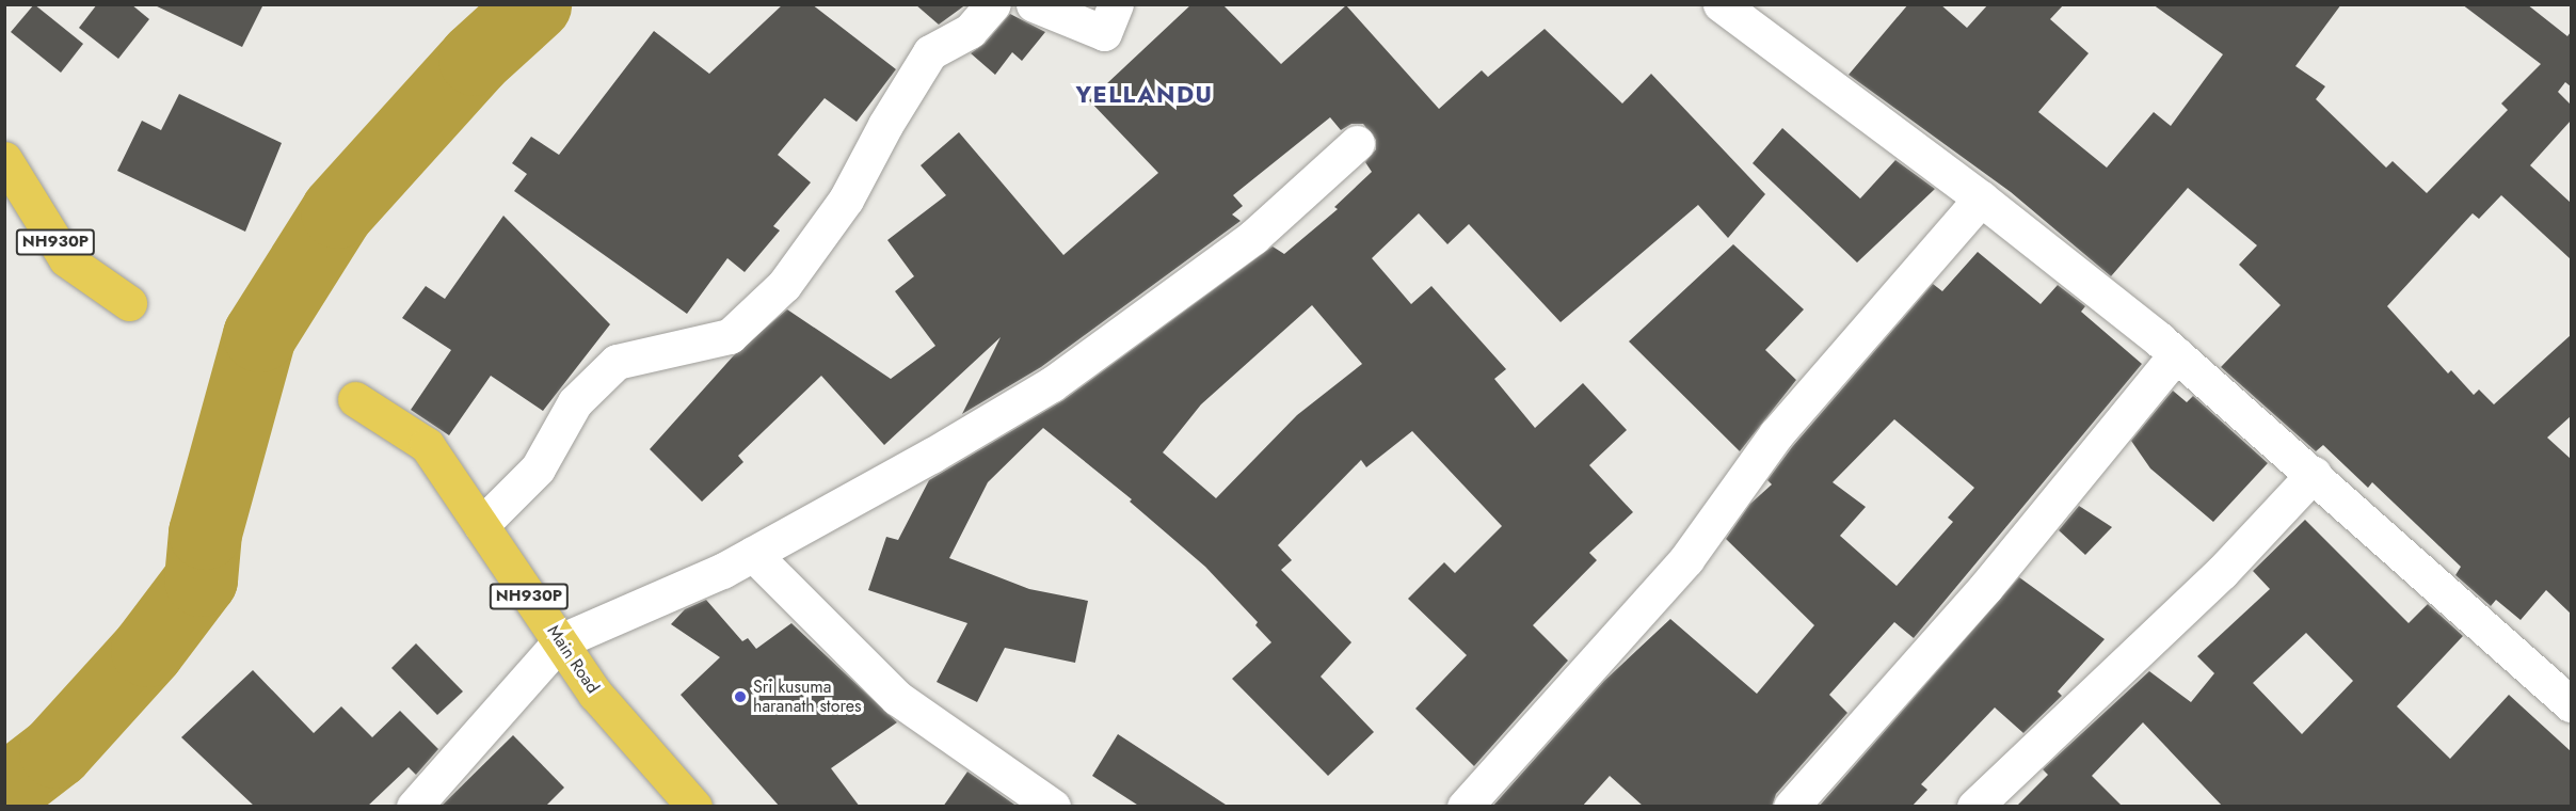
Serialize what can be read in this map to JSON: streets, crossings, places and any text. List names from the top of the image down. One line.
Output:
{"streets":{"highway":["NH930P","Main Road"]},"districts":["YELLANDU"],"places":["Sri kusuma haranath stores"]}
